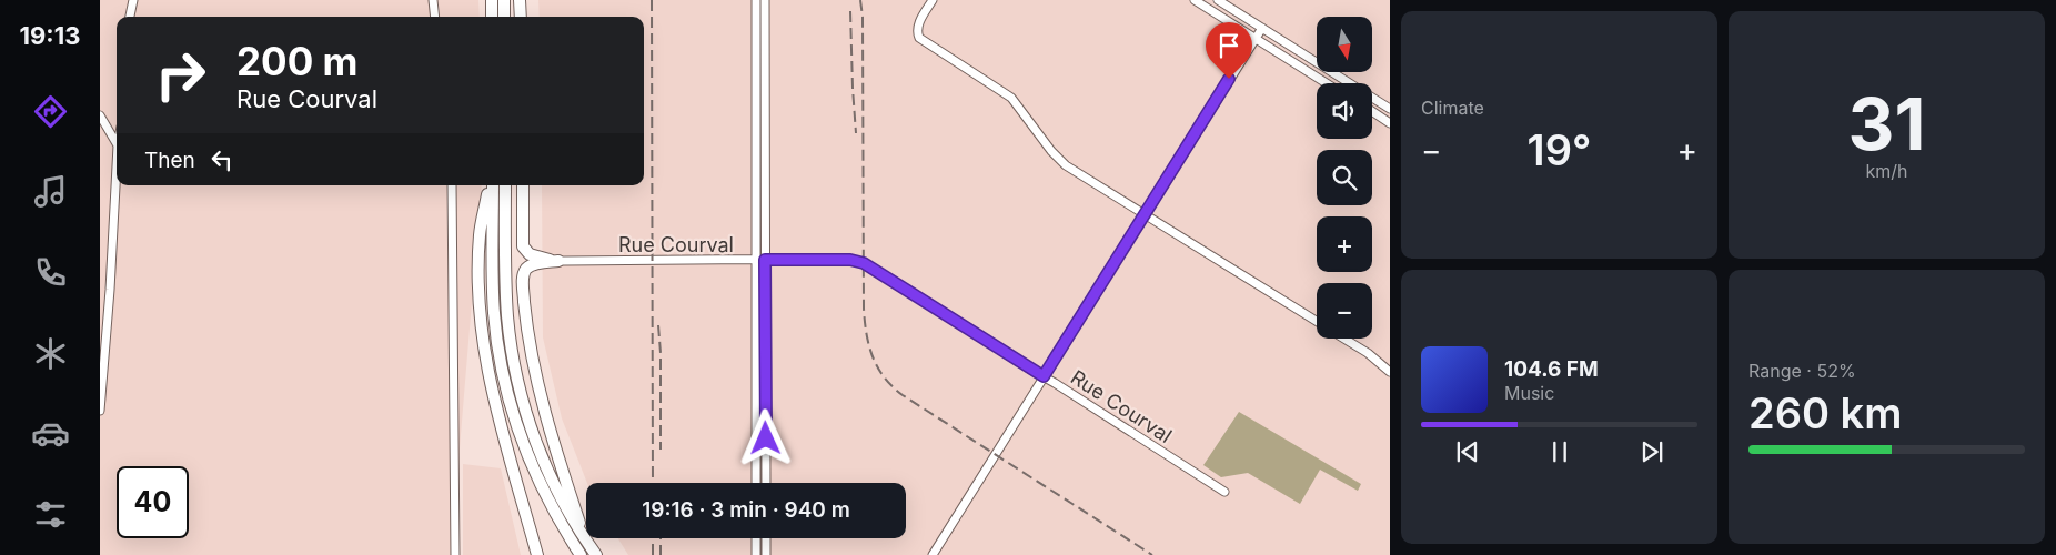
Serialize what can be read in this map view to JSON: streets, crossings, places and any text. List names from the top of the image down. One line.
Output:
{"streets":{"street":["Rue Courval"]},"north":"bottom","page":{"tabs":"19:13","tile":["Climate",["31","km/h"],["Range · 52%","260 km"]],"map_buttons":["+","−"],"turn":["200 m","Rue Courval"],"heat":["−","19°","+"],"then":"Then","song":["104.6 FM","Music"],"limit":"40","trip":"19:16 · 3 min · 940 m"}}
